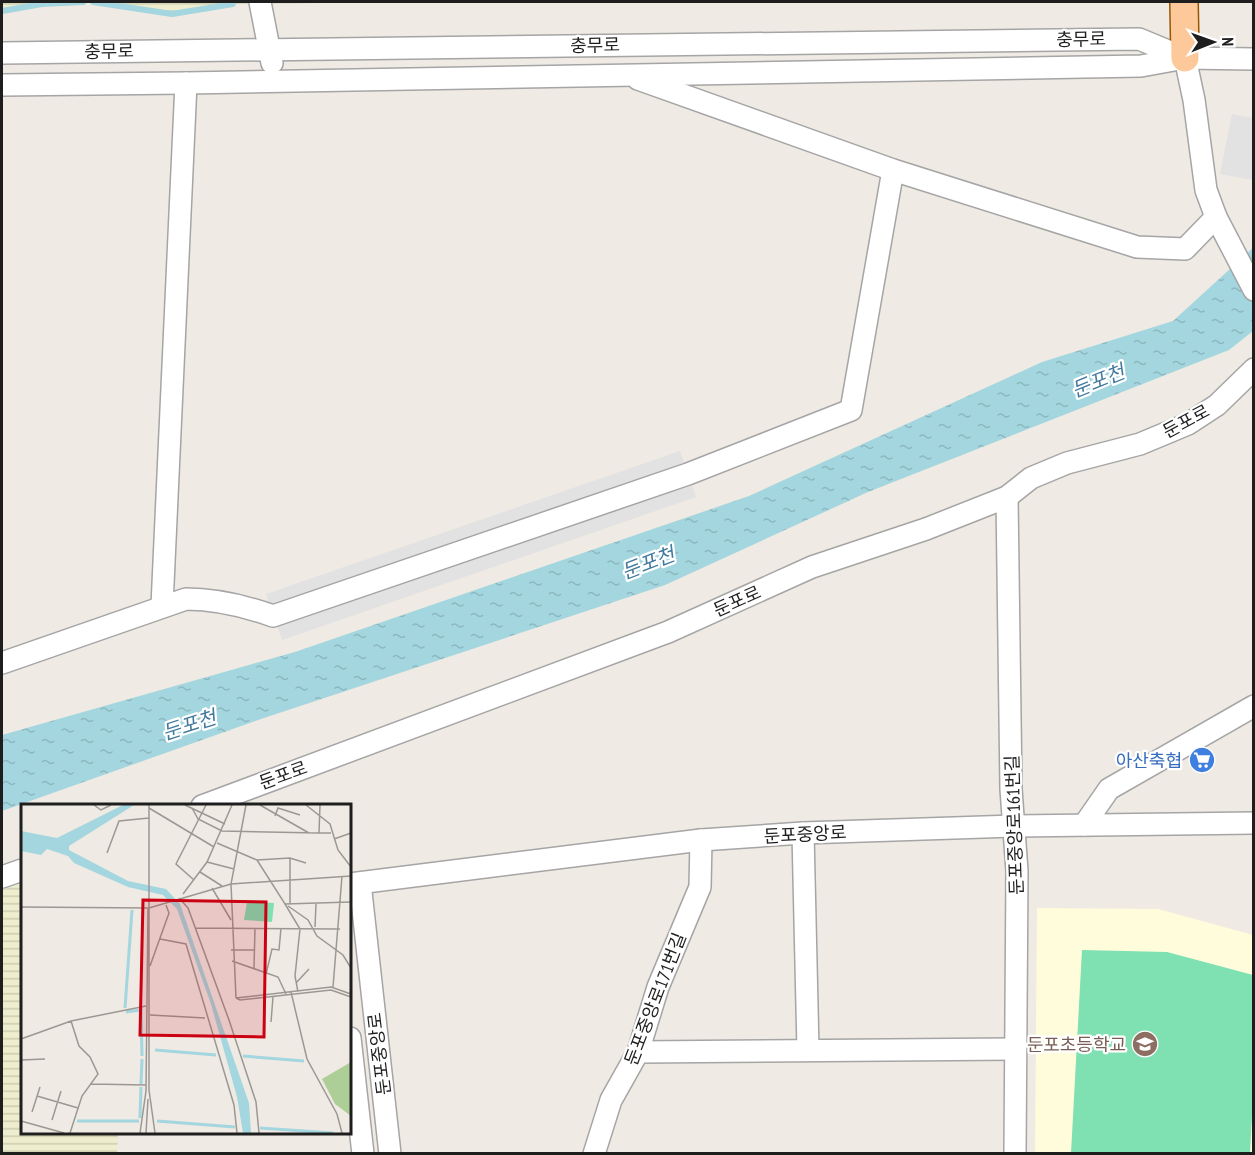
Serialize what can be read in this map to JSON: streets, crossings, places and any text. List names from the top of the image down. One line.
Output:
{"streets":{"street":["충무로","둔포로","둔포중앙로161번길","둔포중앙로","둔포중앙로171번길"]},"crossings":[["둔포로","둔포중앙로161번길"],["둔포중앙로161번길","둔포중앙로"],["둔포중앙로","둔포중앙로171번길"]],"water":["둔포천"],"places":{"supermarket":["아산축협"],"school or university":["둔포초등학교"]},"north":"right"}
